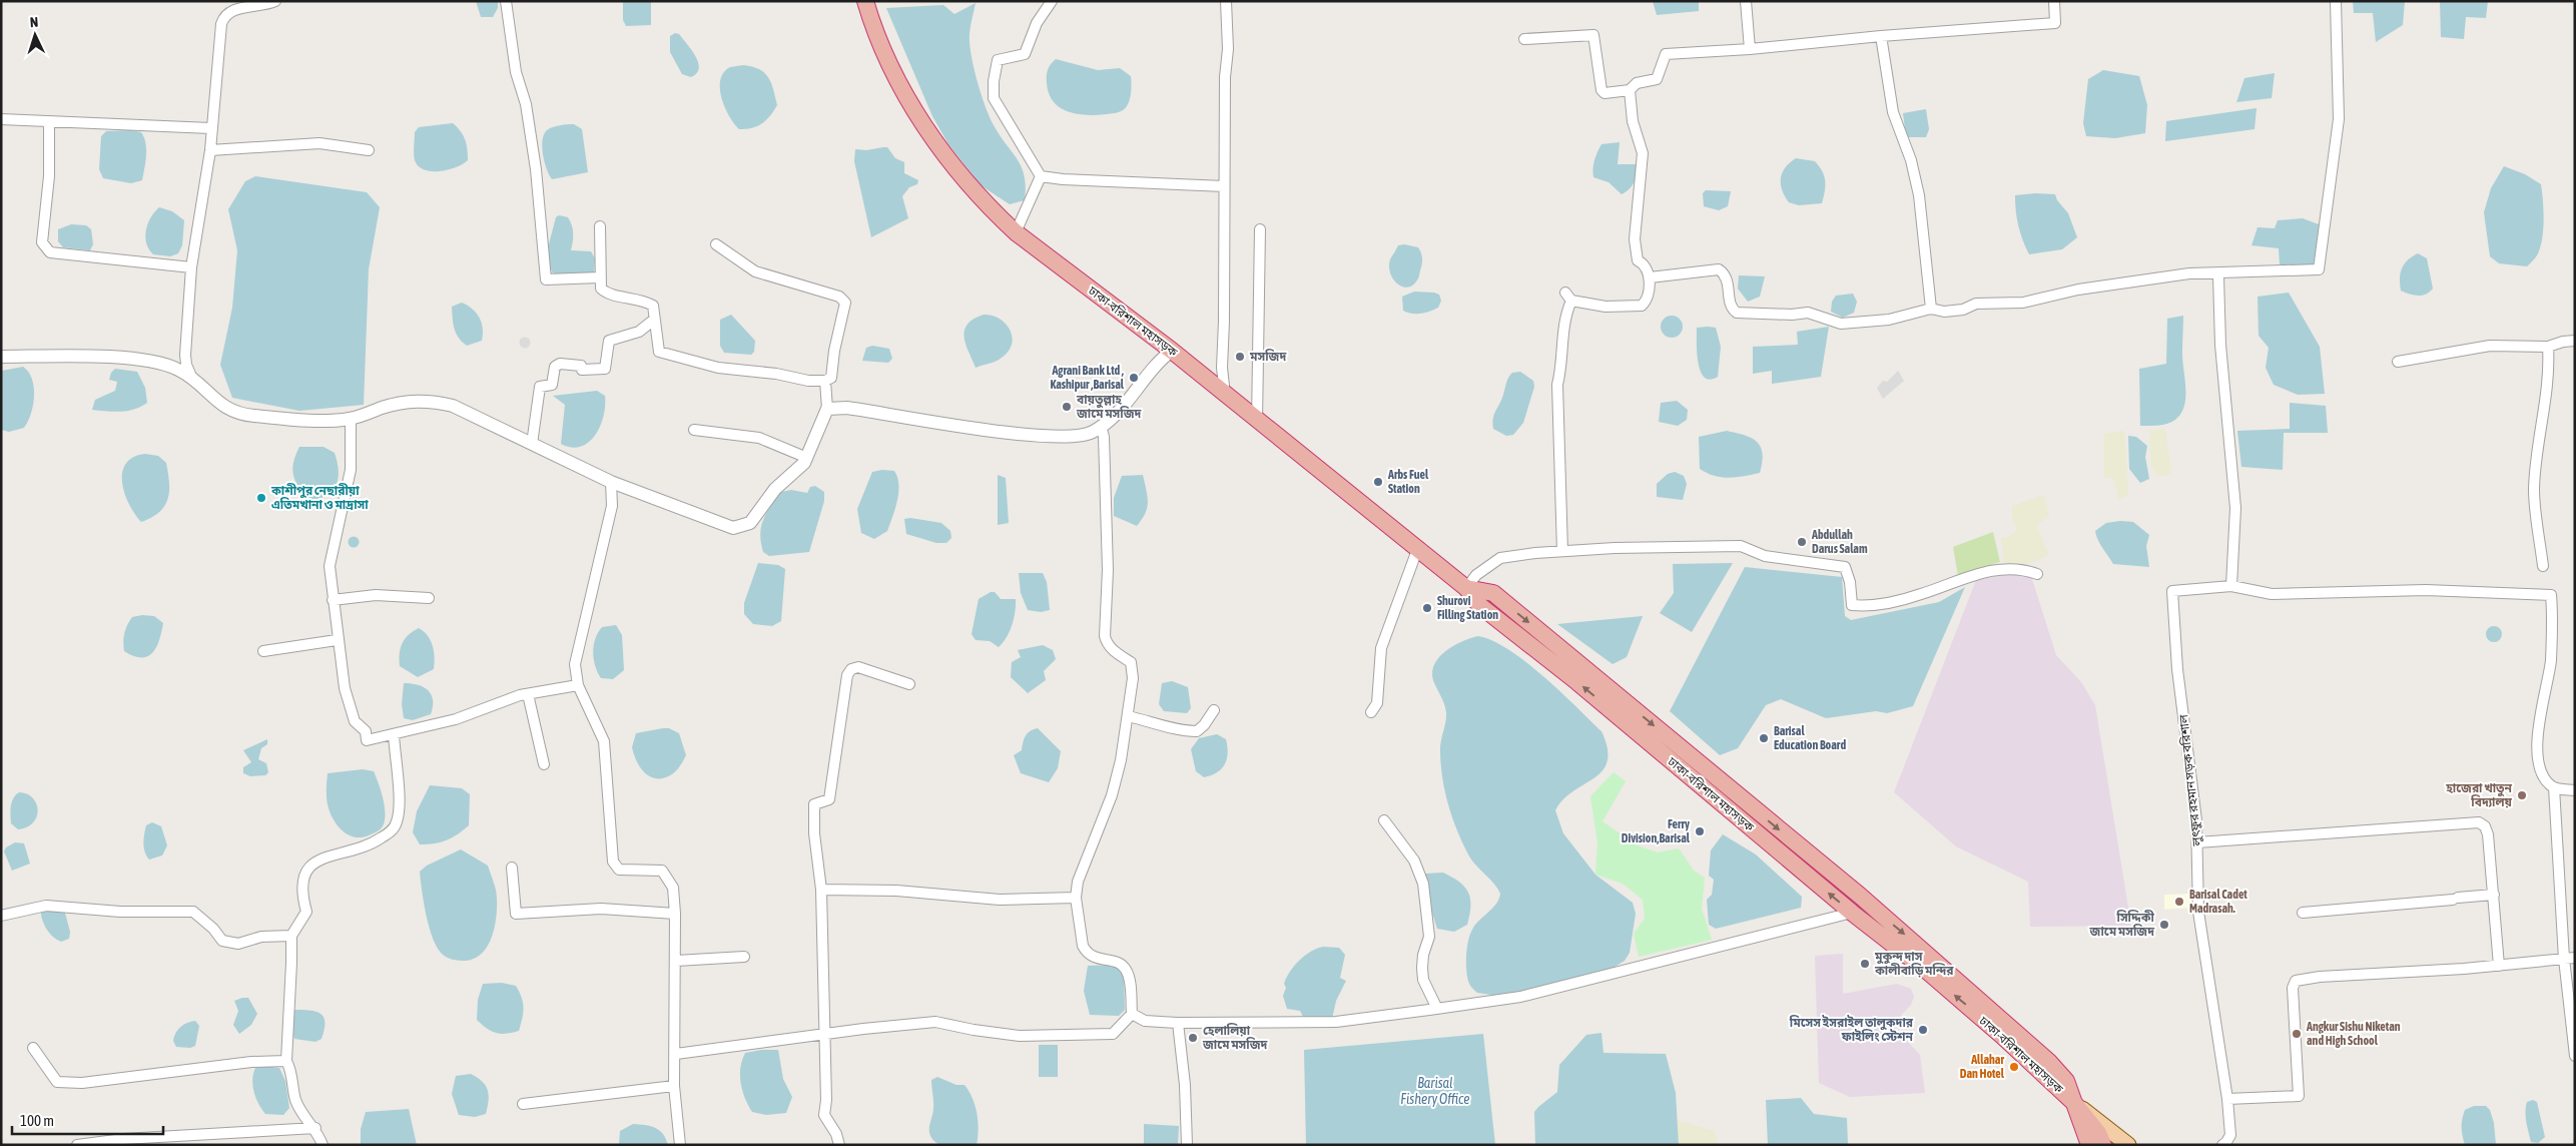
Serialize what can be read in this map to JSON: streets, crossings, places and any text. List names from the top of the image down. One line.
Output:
{"streets":{"highway":["ঢাকা-বরিশাল মহাসড়ক"],"street":["লুৎফুর রহমান সড়ক বরিশাল"]},"water":["Barisal Fishery Office"],"places":["মসজিদ","Agrani Bank Ltd , Kashipur ,Barisal","বায়তুল্লাহ জামে মসজিদ","Arbs Fuel Station","কাশীপুর নেছারীয়া এতিমখানা ও মাদ্রাসা","Abdullah Darus Salam","Shurovi Filling Station","Barisal Education Board","হাজেরা খাতুন বিদ্যালয়","Ferry Division,Barisal","Barisal Cadet Madrasah.","সিদ্দিকী জামে মসজিদ","মুকুন্দ দাস কালীবাড়ি মন্দির","মিসেস ইসরাইল তালুকদার ফাইলিং স্টেশন","Angkur Sishu Niketan and High School","হেলালিয়া জামে মসজিদ","Allahar Dan Hotel"],"scale_bar":"100 m","north":"top"}
